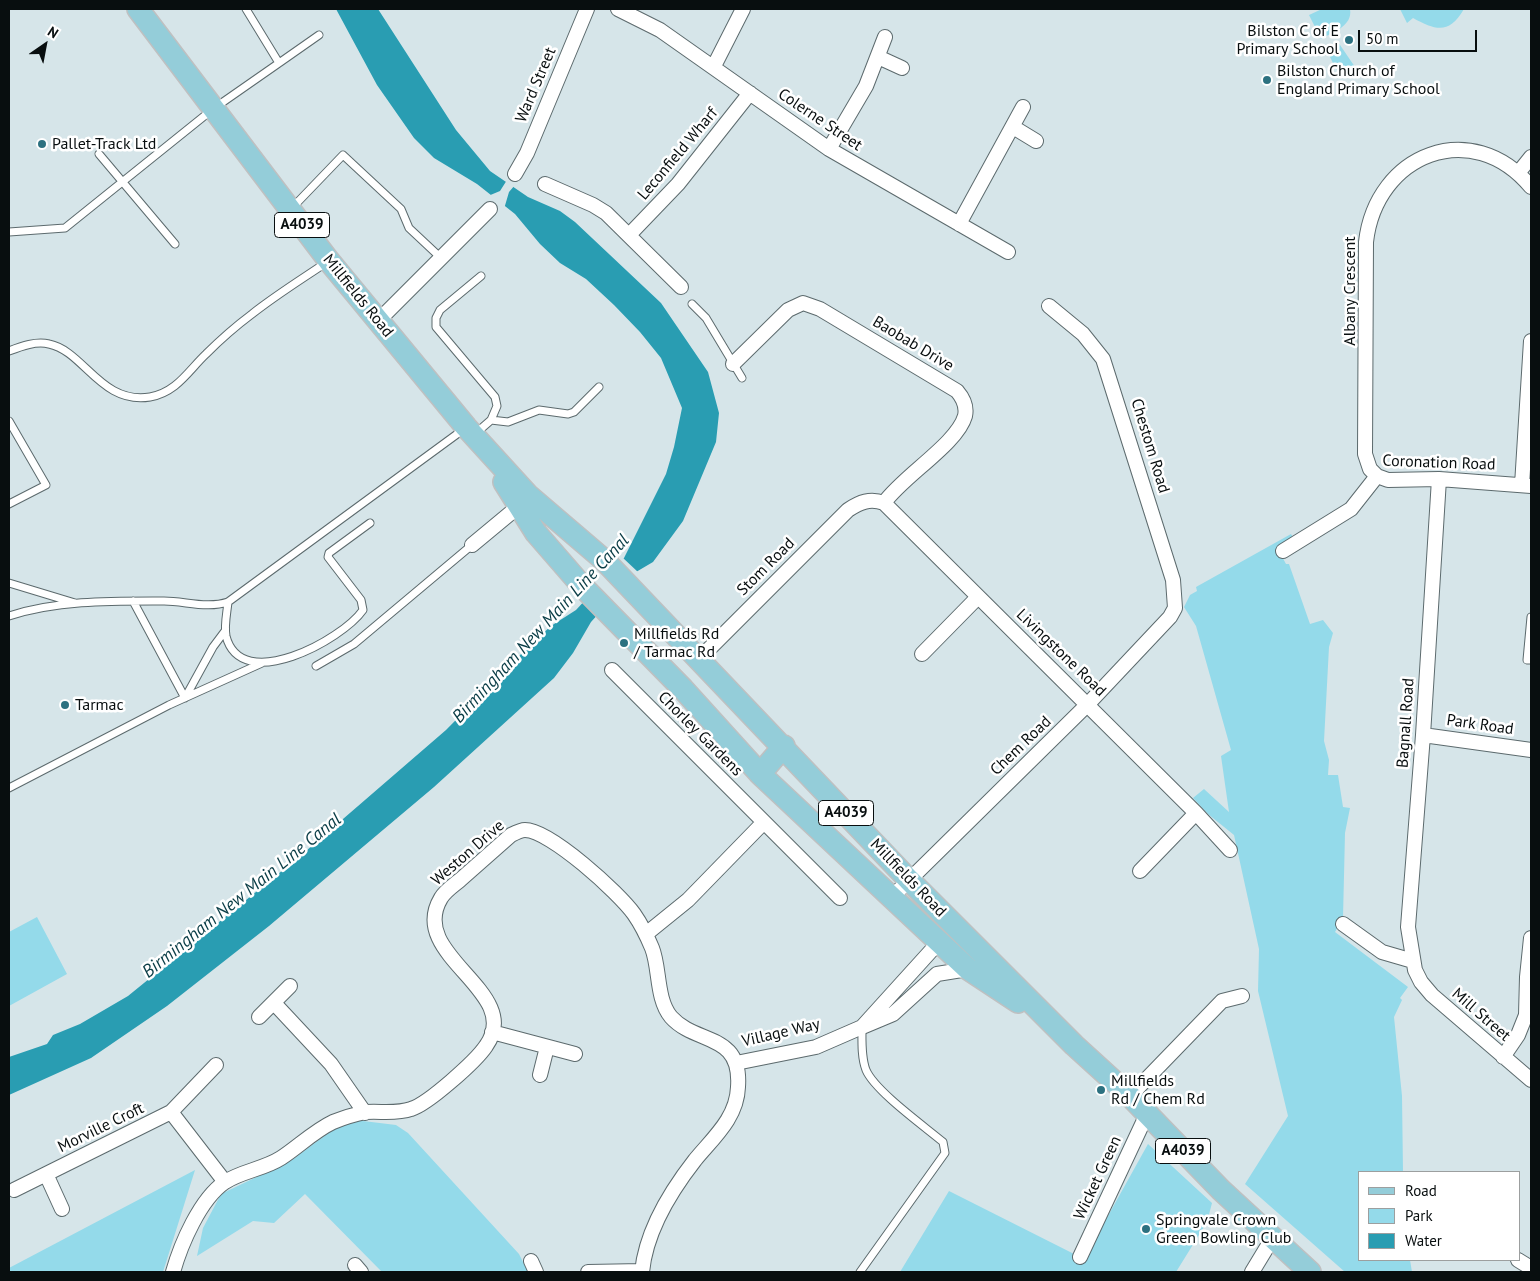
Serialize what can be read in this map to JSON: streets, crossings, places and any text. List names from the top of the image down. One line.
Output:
{"streets":{"main road":["A4039","Millfields Road"],"street":["Ward Street","Colerne Street","Leconfield Wharf","Albany Crescent","Baobab Drive","Chestom Road","Coronation Road","Stom Road","Livingstone Road","Bagnall Road","Park Road","Chorley Gardens","Chem Road","Weston Drive","Mill Street","Village Way","Morville Croft","Wicket Green"]},"crossings":[["Colerne Street","Leconfield Wharf"],["Albany Crescent","Coronation Road"],["Millfields Road","Stom Road"],["Millfields Road","Chem Road"],["Millfields Road","Village Way"],["Millfields Road","Wicket Green"],["Baobab Drive","Stom Road"],["Baobab Drive","Livingstone Road"],["Chestom Road","Chem Road"],["Coronation Road","Bagnall Road"],["Stom Road","Livingstone Road"],["Livingstone Road","Chem Road"],["Bagnall Road","Park Road"],["Bagnall Road","Mill Street"],["Weston Drive","Village Way"]],"water":["Birmingham New Main Line Canal"],"places":["Bilston C of E Primary School","Bilston Church of England Primary School","Pallet-Track Ltd","Millfields Rd / Tarmac Rd","Tarmac","Millfields Rd / Chem Rd","Springvale Crown Green Bowling Club"],"legend":["Road","Park","Water"],"scale_bar":"50 m","north":"top right"}
